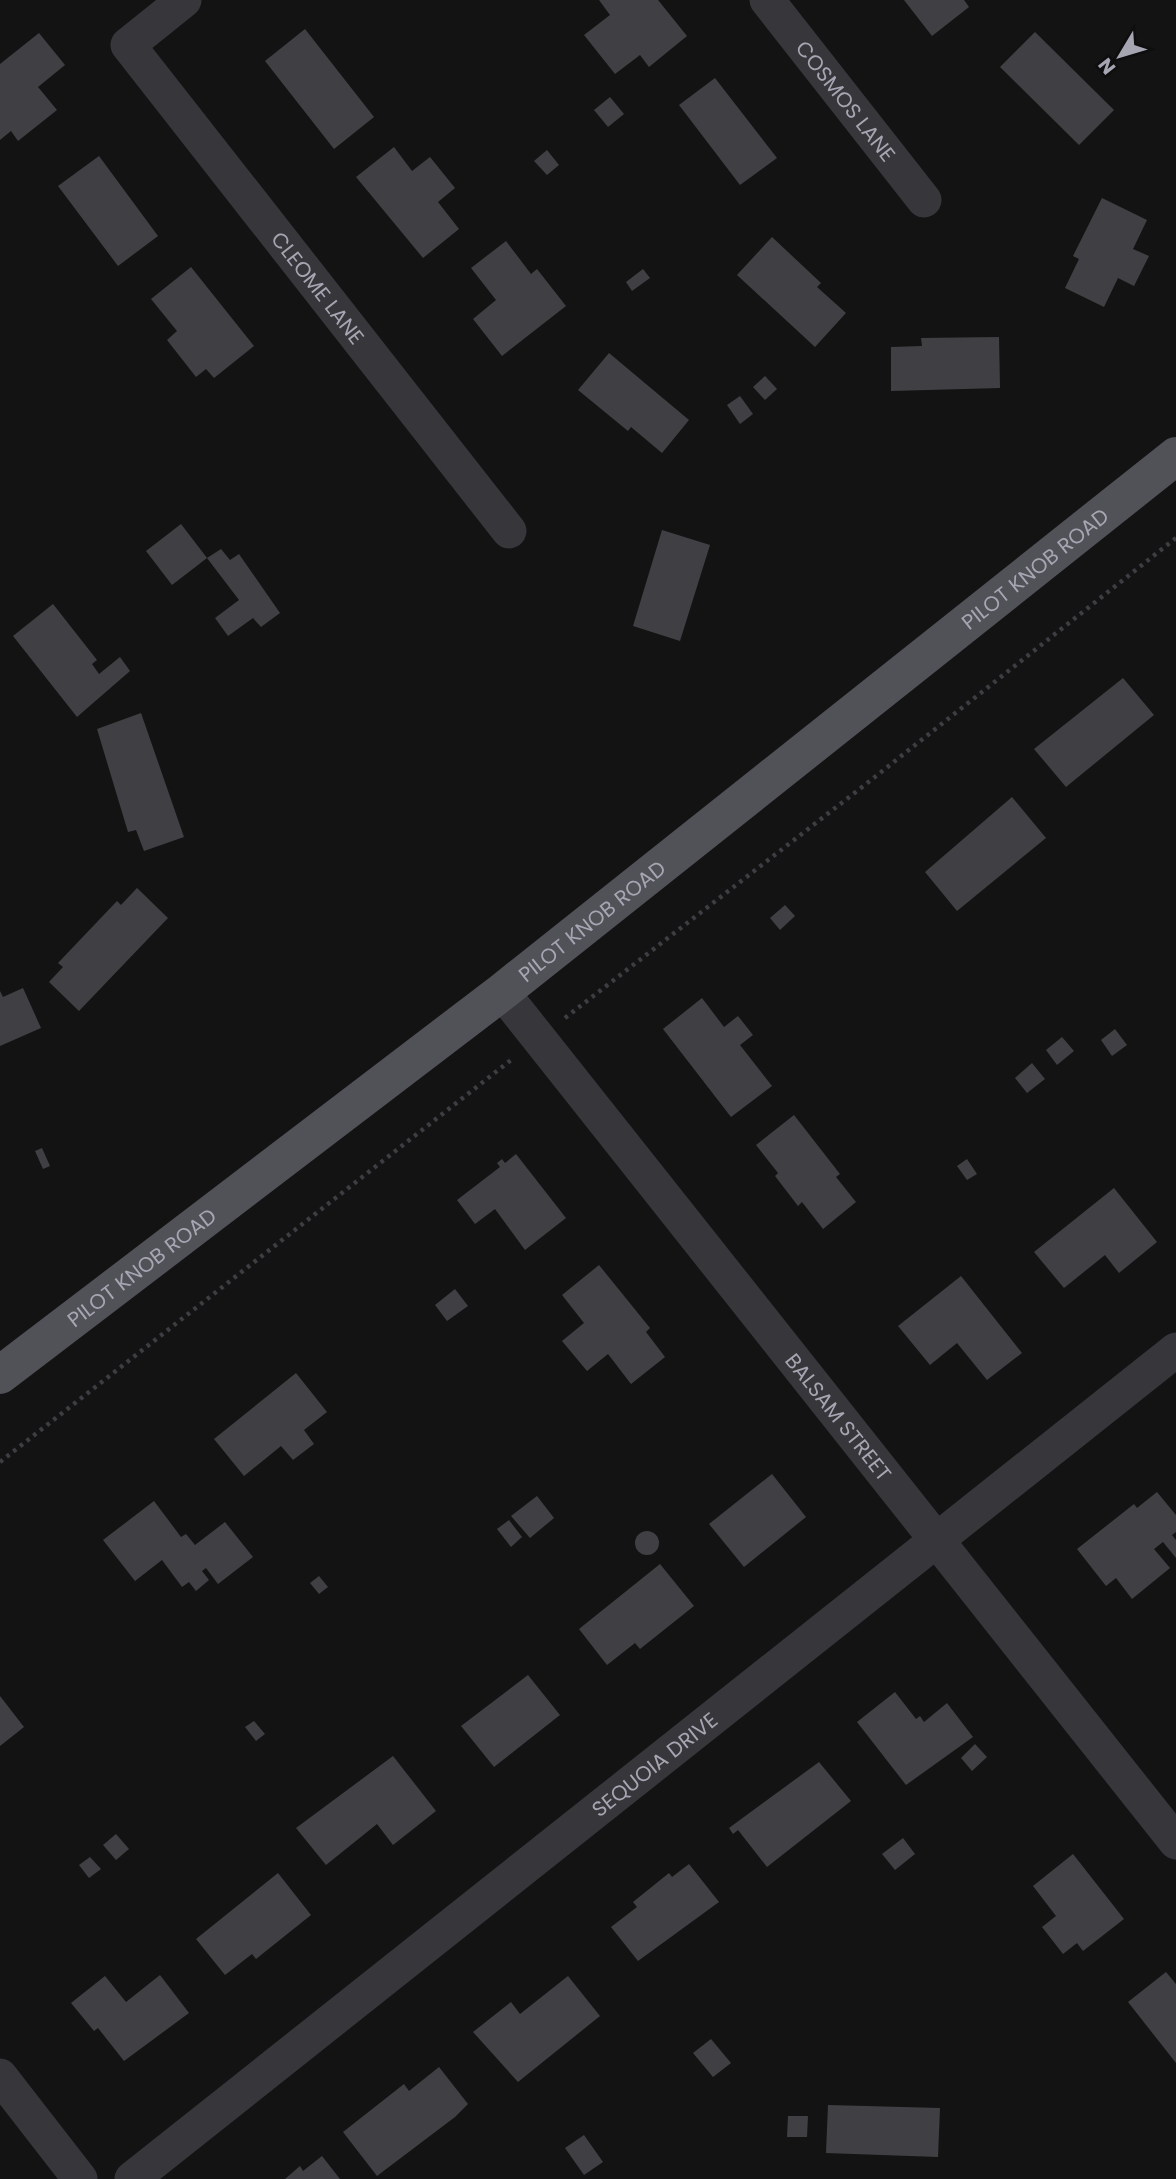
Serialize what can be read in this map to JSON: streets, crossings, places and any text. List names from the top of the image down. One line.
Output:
{"streets":{"main road":["PILOT KNOB ROAD"],"street":["COSMOS LANE","CLEOME LANE","BALSAM STREET","SEQUOIA DRIVE"]},"crossings":[["PILOT KNOB ROAD","BALSAM STREET"],["BALSAM STREET","SEQUOIA DRIVE"]],"north":"bottom left"}
